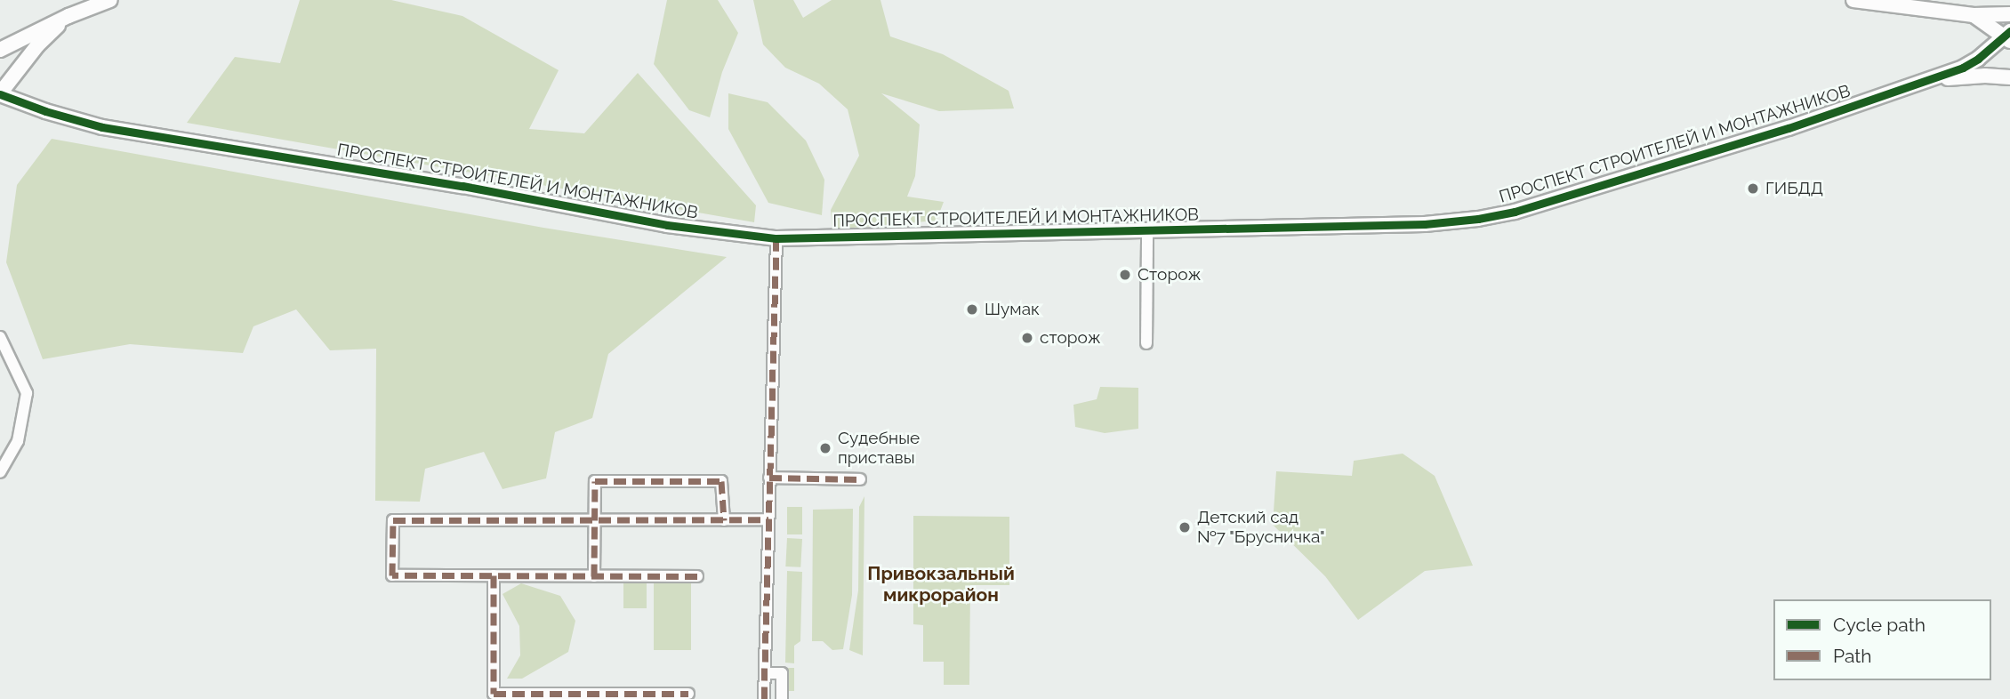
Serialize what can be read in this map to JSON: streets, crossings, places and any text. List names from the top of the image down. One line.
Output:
{"streets":{"street":["ПРОСПЕКТ СТРОИТЕЛЕЙ И МОНТАЖНИКОВ"]},"districts":["Привокзальный микрорайон"],"places":["ГИБДД","Сторож","Шумак","сторож","Судебные приставы","Детский сад №7 \"Брусничка\""],"legend":["Cycle path","Path"]}
